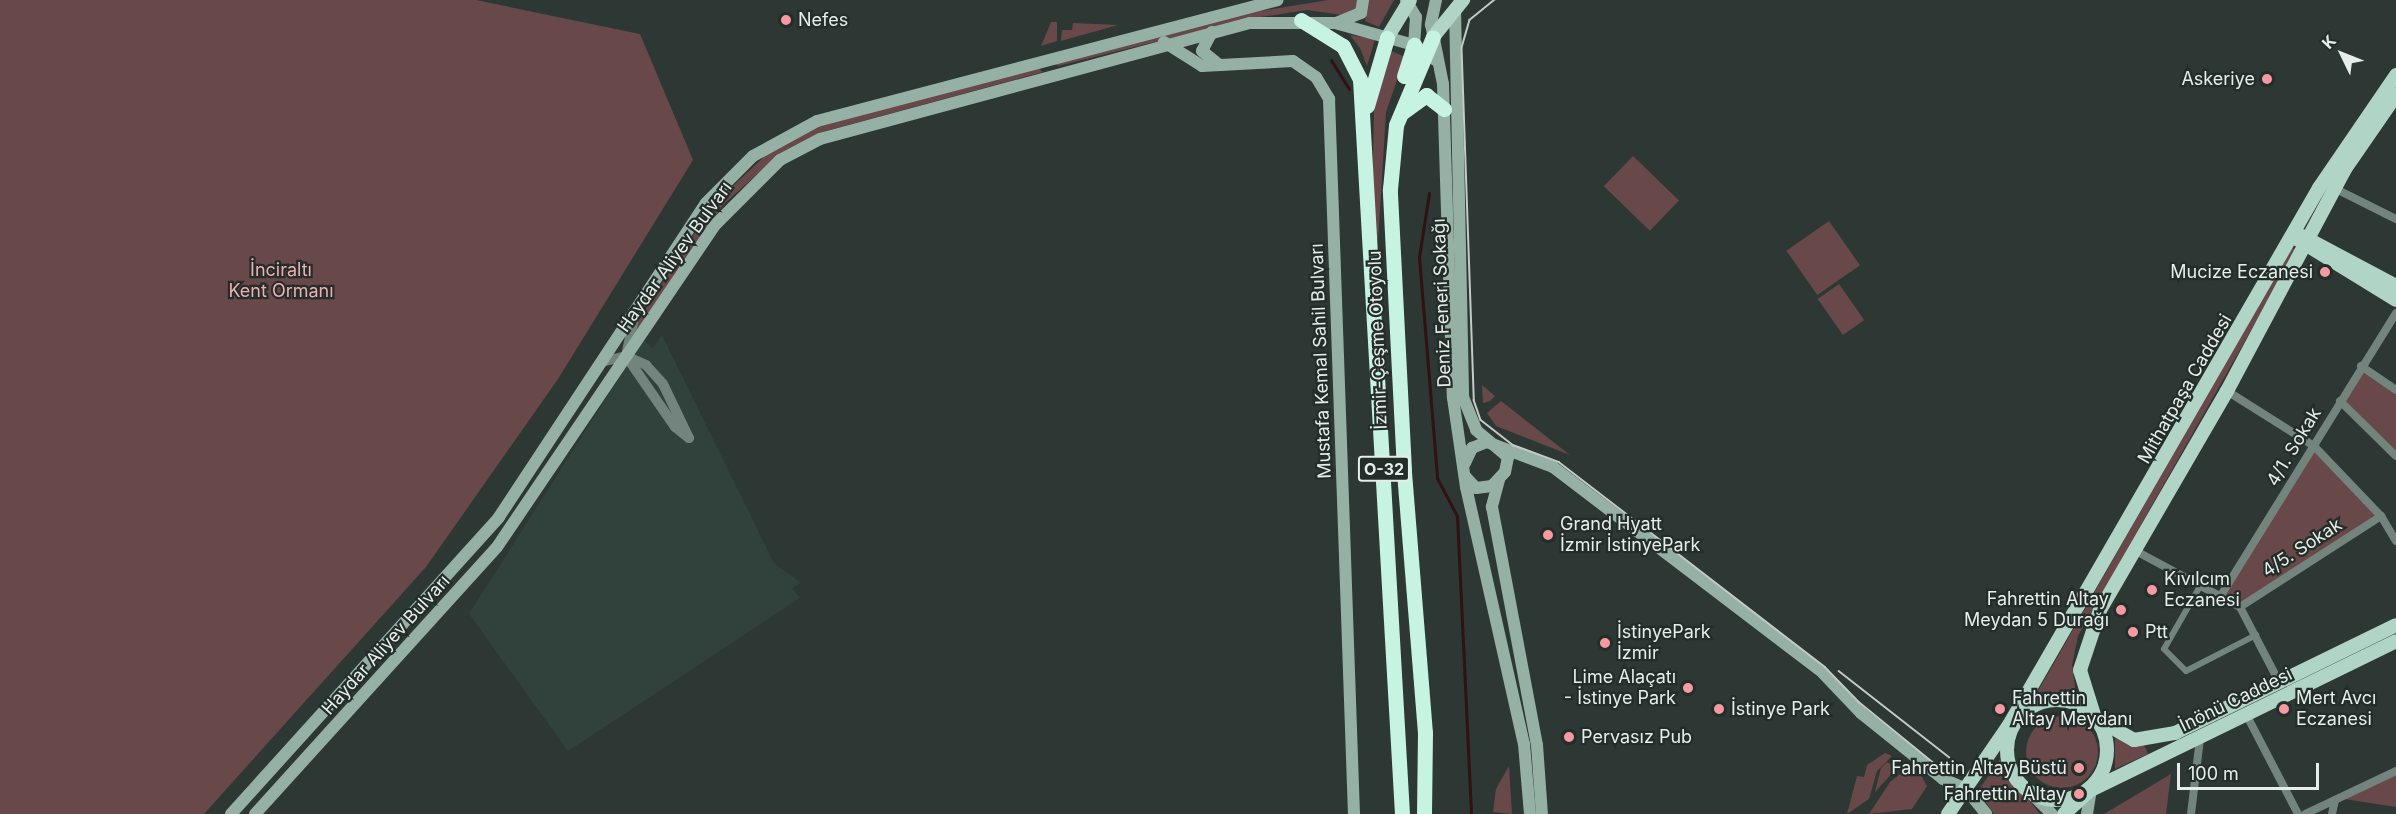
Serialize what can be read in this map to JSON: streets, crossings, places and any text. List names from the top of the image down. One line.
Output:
{"streets":{"highway":["İzmir-Çeşme Otoyolu","O-32"],"main road":["Haydar Aliyev Bulvarı","Deniz Feneri Sokağı","Mustafa Kemal Sahil Bulvarı","Mithatpaşa Caddesi","İnönü Caddesi"],"street":["4/1. Sokak","4/5. Sokak"]},"crossings":[["Haydar Aliyev Bulvarı","İzmir-Çeşme Otoyolu"],["Haydar Aliyev Bulvarı","Mustafa Kemal Sahil Bulvarı"],["Mithatpaşa Caddesi","İnönü Caddesi"]],"parks":["İnciraltı Kent Ormanı"],"places":["Nefes","Askeriye","Mucize Eczanesi","Grand Hyatt İzmir İstinyePark","Kıvılcım Eczanesi","Fahrettin Altay Meydan 5 Durağı","Ptt","İstinyePark İzmir","Lime Alaçatı - İstinye Park","İstinye Park","Fahrettin Altay Meydanı","Mert Avcı Eczanesi","Pervasız Pub","Fahrettin Altay Büstü","Fahrettin Altay"],"scale_bar":"100 m","north":"top left"}
